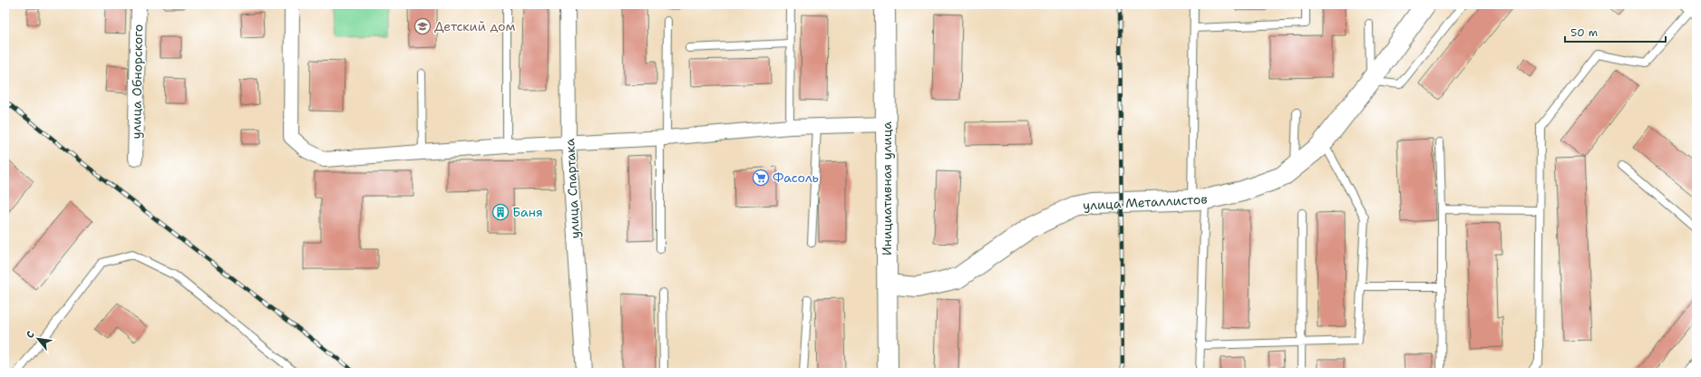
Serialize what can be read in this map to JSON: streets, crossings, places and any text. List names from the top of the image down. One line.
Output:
{"streets":{"main road":["Инициативная улица","улица Металлистов"],"street":["улица Обнорского","улица Спартака"]},"crossings":[["Инициативная улица","улица Металлистов"]],"places":{"school or university":["Детский дом"],"supermarket":["Фасоль"],"building":["Баня"]},"scale_bar":"50 m","north":"top left"}
